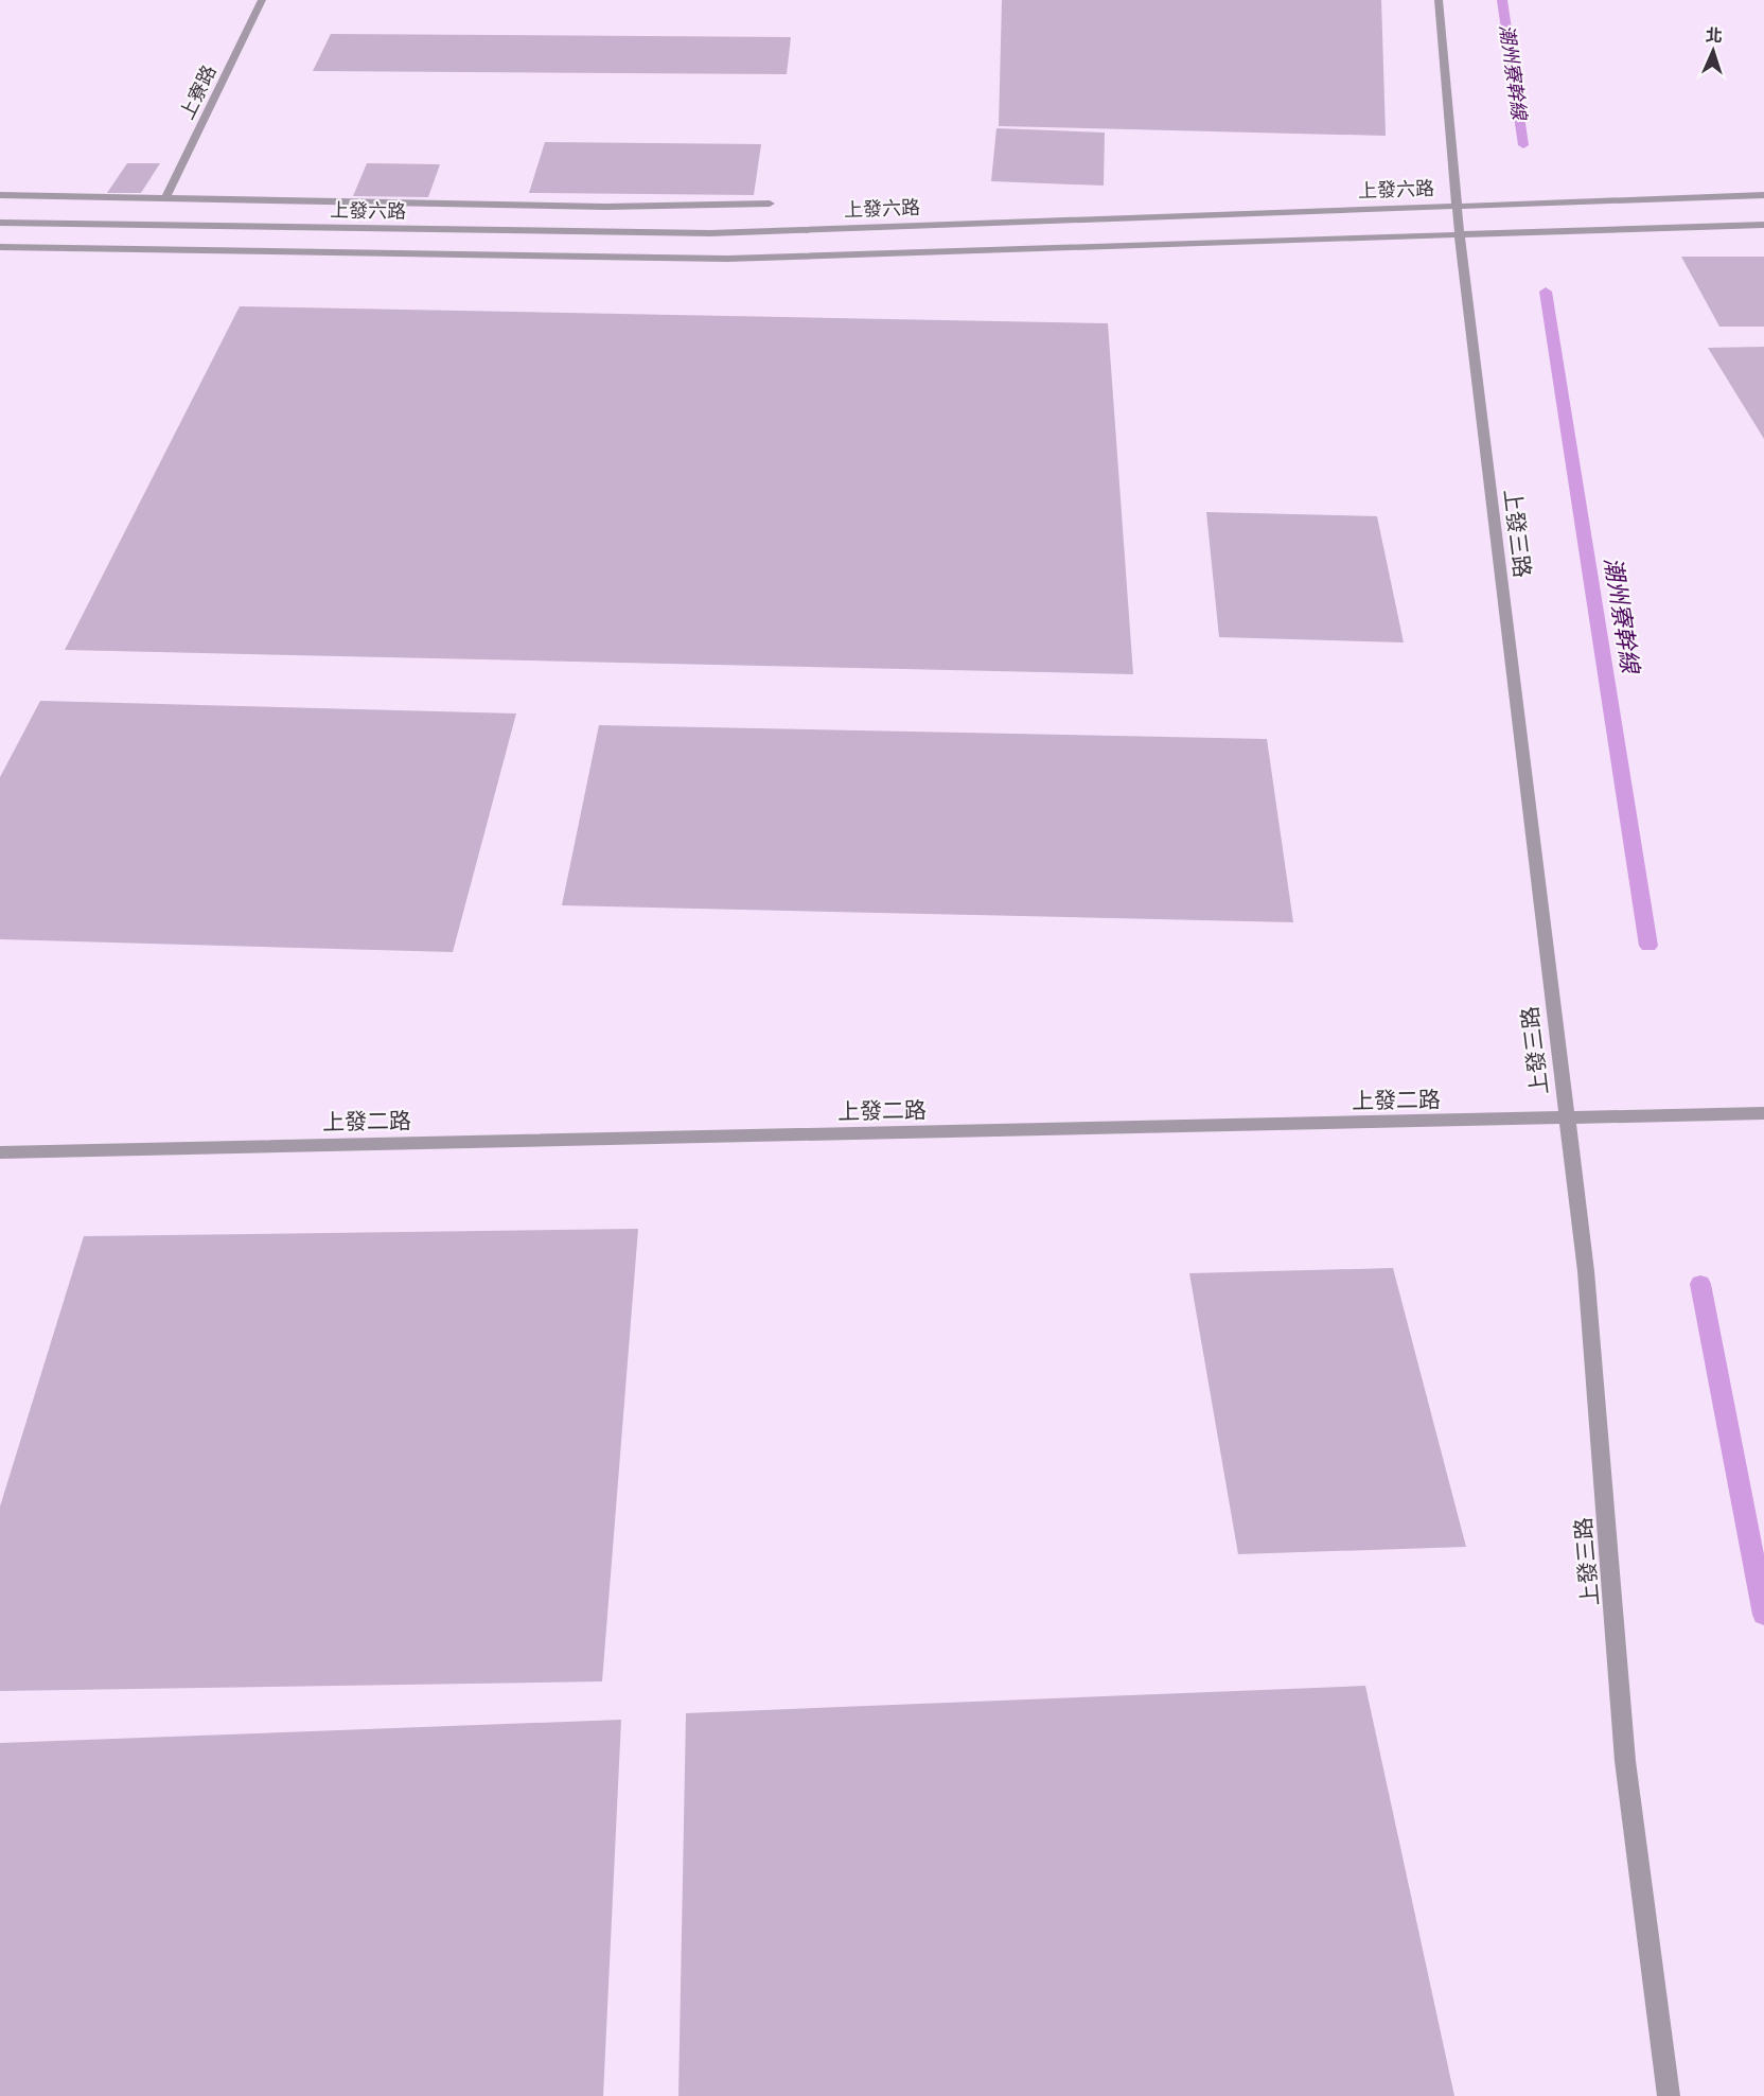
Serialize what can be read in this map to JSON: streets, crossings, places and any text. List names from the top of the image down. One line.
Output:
{"streets":{"street":["上寮路","上發六路","上發三路","上發二路"]},"crossings":[["上發六路","上發三路"],["上發三路","上發二路"]],"water":["潮州寮幹線"],"north":"top"}
